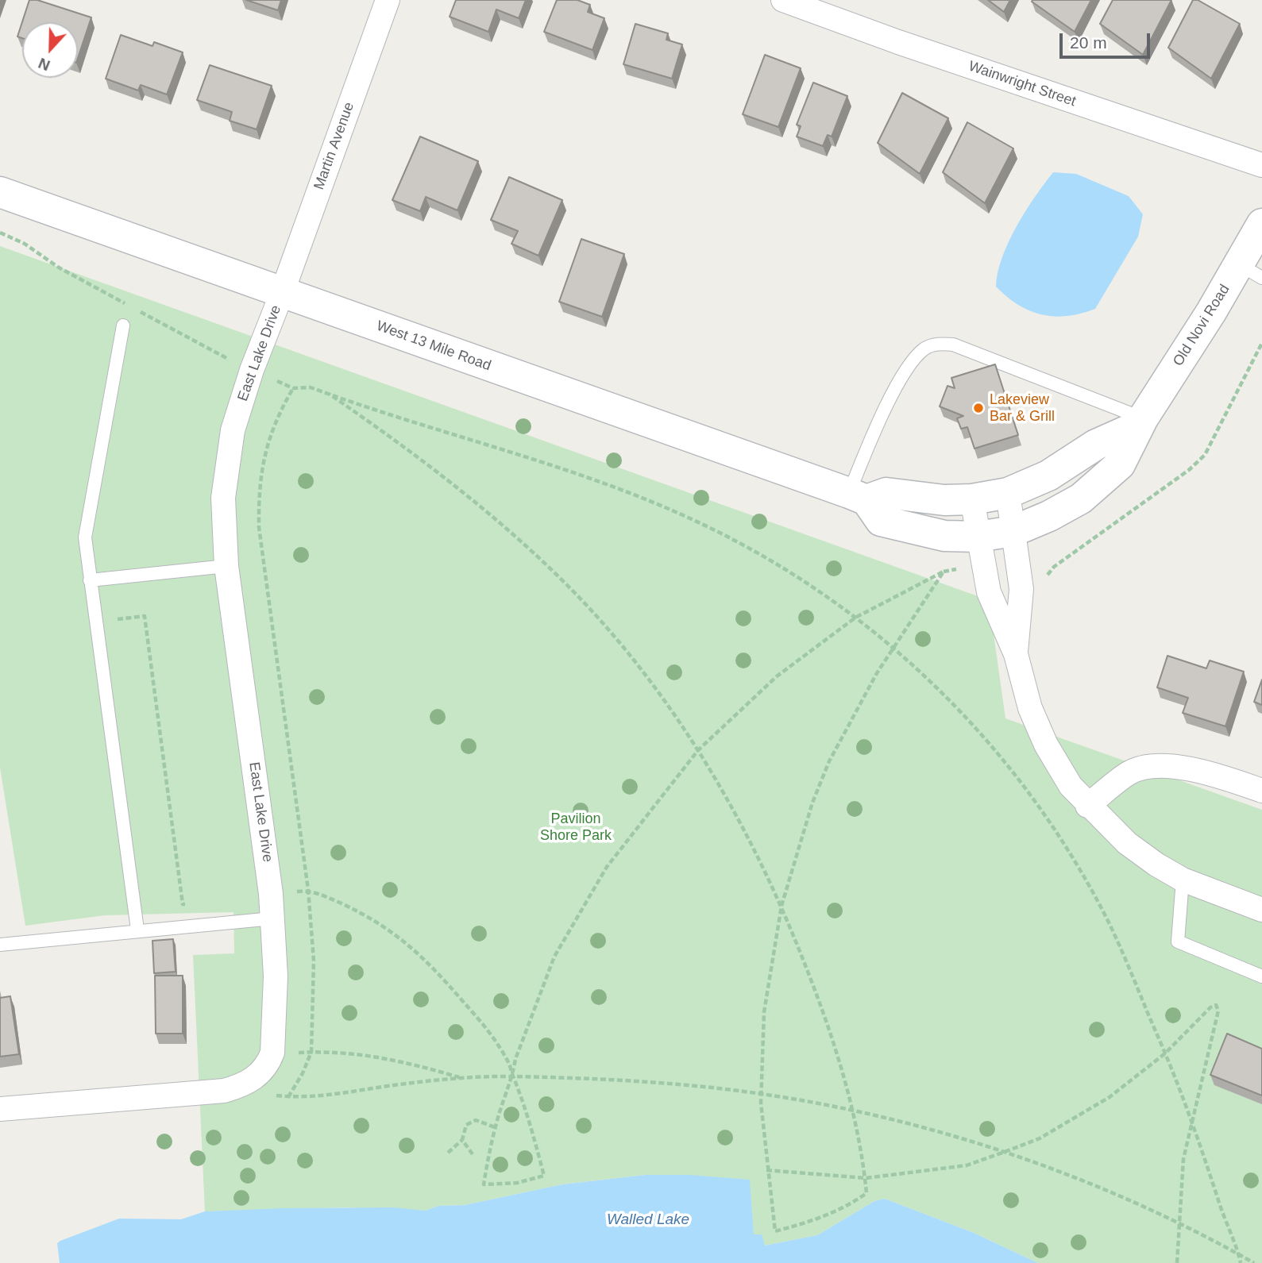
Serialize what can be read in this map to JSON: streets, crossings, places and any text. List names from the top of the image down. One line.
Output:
{"streets":{"street":["Wainwright Street","Martin Avenue","Old Novi Road","West 13 Mile Road","East Lake Drive"]},"crossings":[["Martin Avenue","West 13 Mile Road"],["Martin Avenue","East Lake Drive"],["West 13 Mile Road","East Lake Drive"]],"water":["Walled Lake"],"parks":["Pavilion Shore Park"],"places":["Lakeview Bar & Grill"],"scale_bar":"20 m","north":"bottom"}
